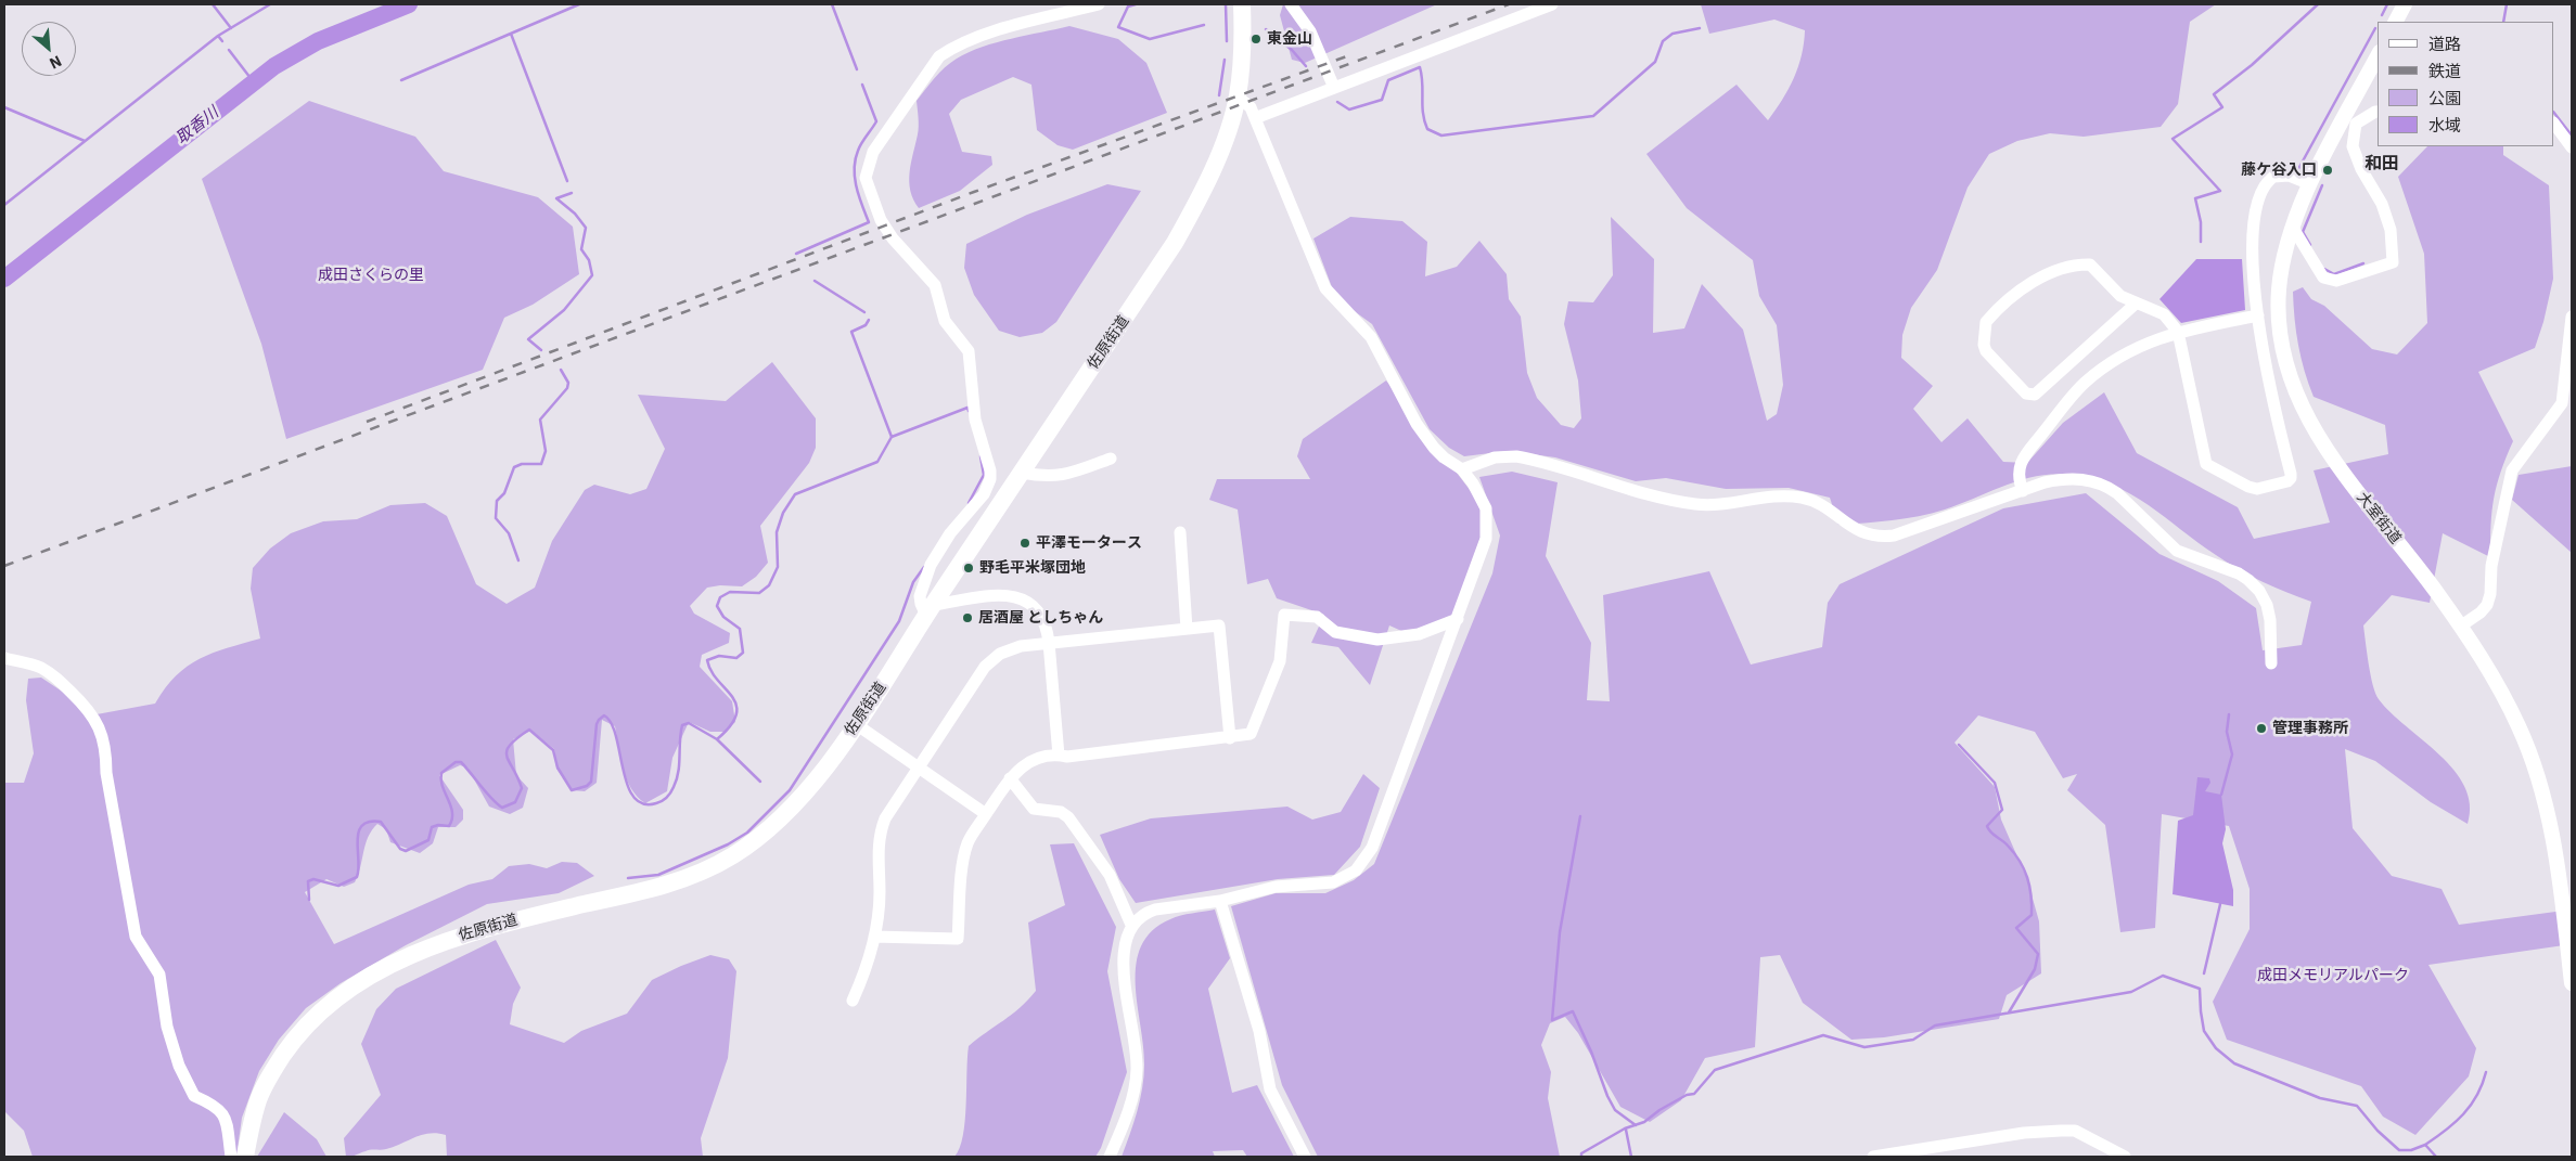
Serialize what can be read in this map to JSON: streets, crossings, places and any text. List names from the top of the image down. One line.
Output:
{"streets":{"highway":["佐原街道"],"main road":["大室街道"]},"districts":["和田"],"water":["取香川"],"parks":["成田さくらの里","成田メモリアルパーク"],"places":["東金山","藤ケ谷入口","平澤モータース","野毛平米塚団地","居酒屋 としちゃん","管理事務所"],"legend":["道路","鉄道","公園","水域"],"north":"bottom right"}
